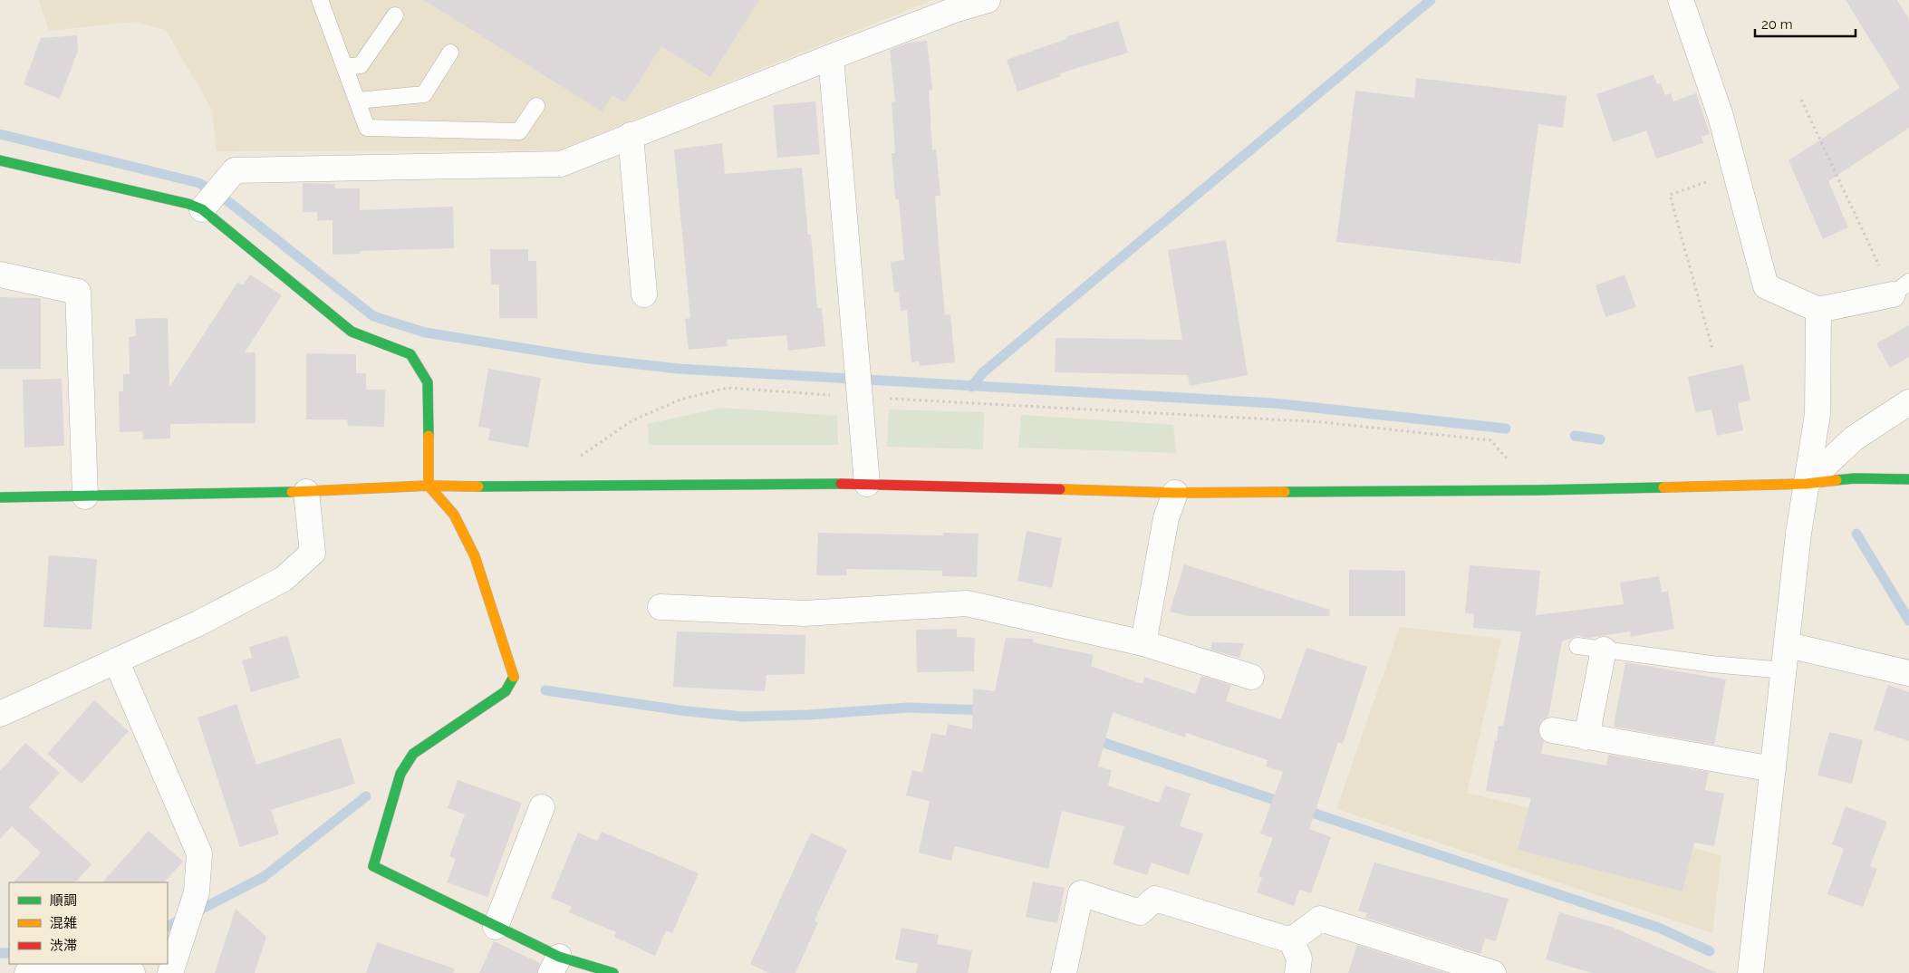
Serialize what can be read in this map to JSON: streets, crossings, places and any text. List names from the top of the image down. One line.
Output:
{"legend":["順調","混雑","渋滞"],"scale_bar":"20 m"}
